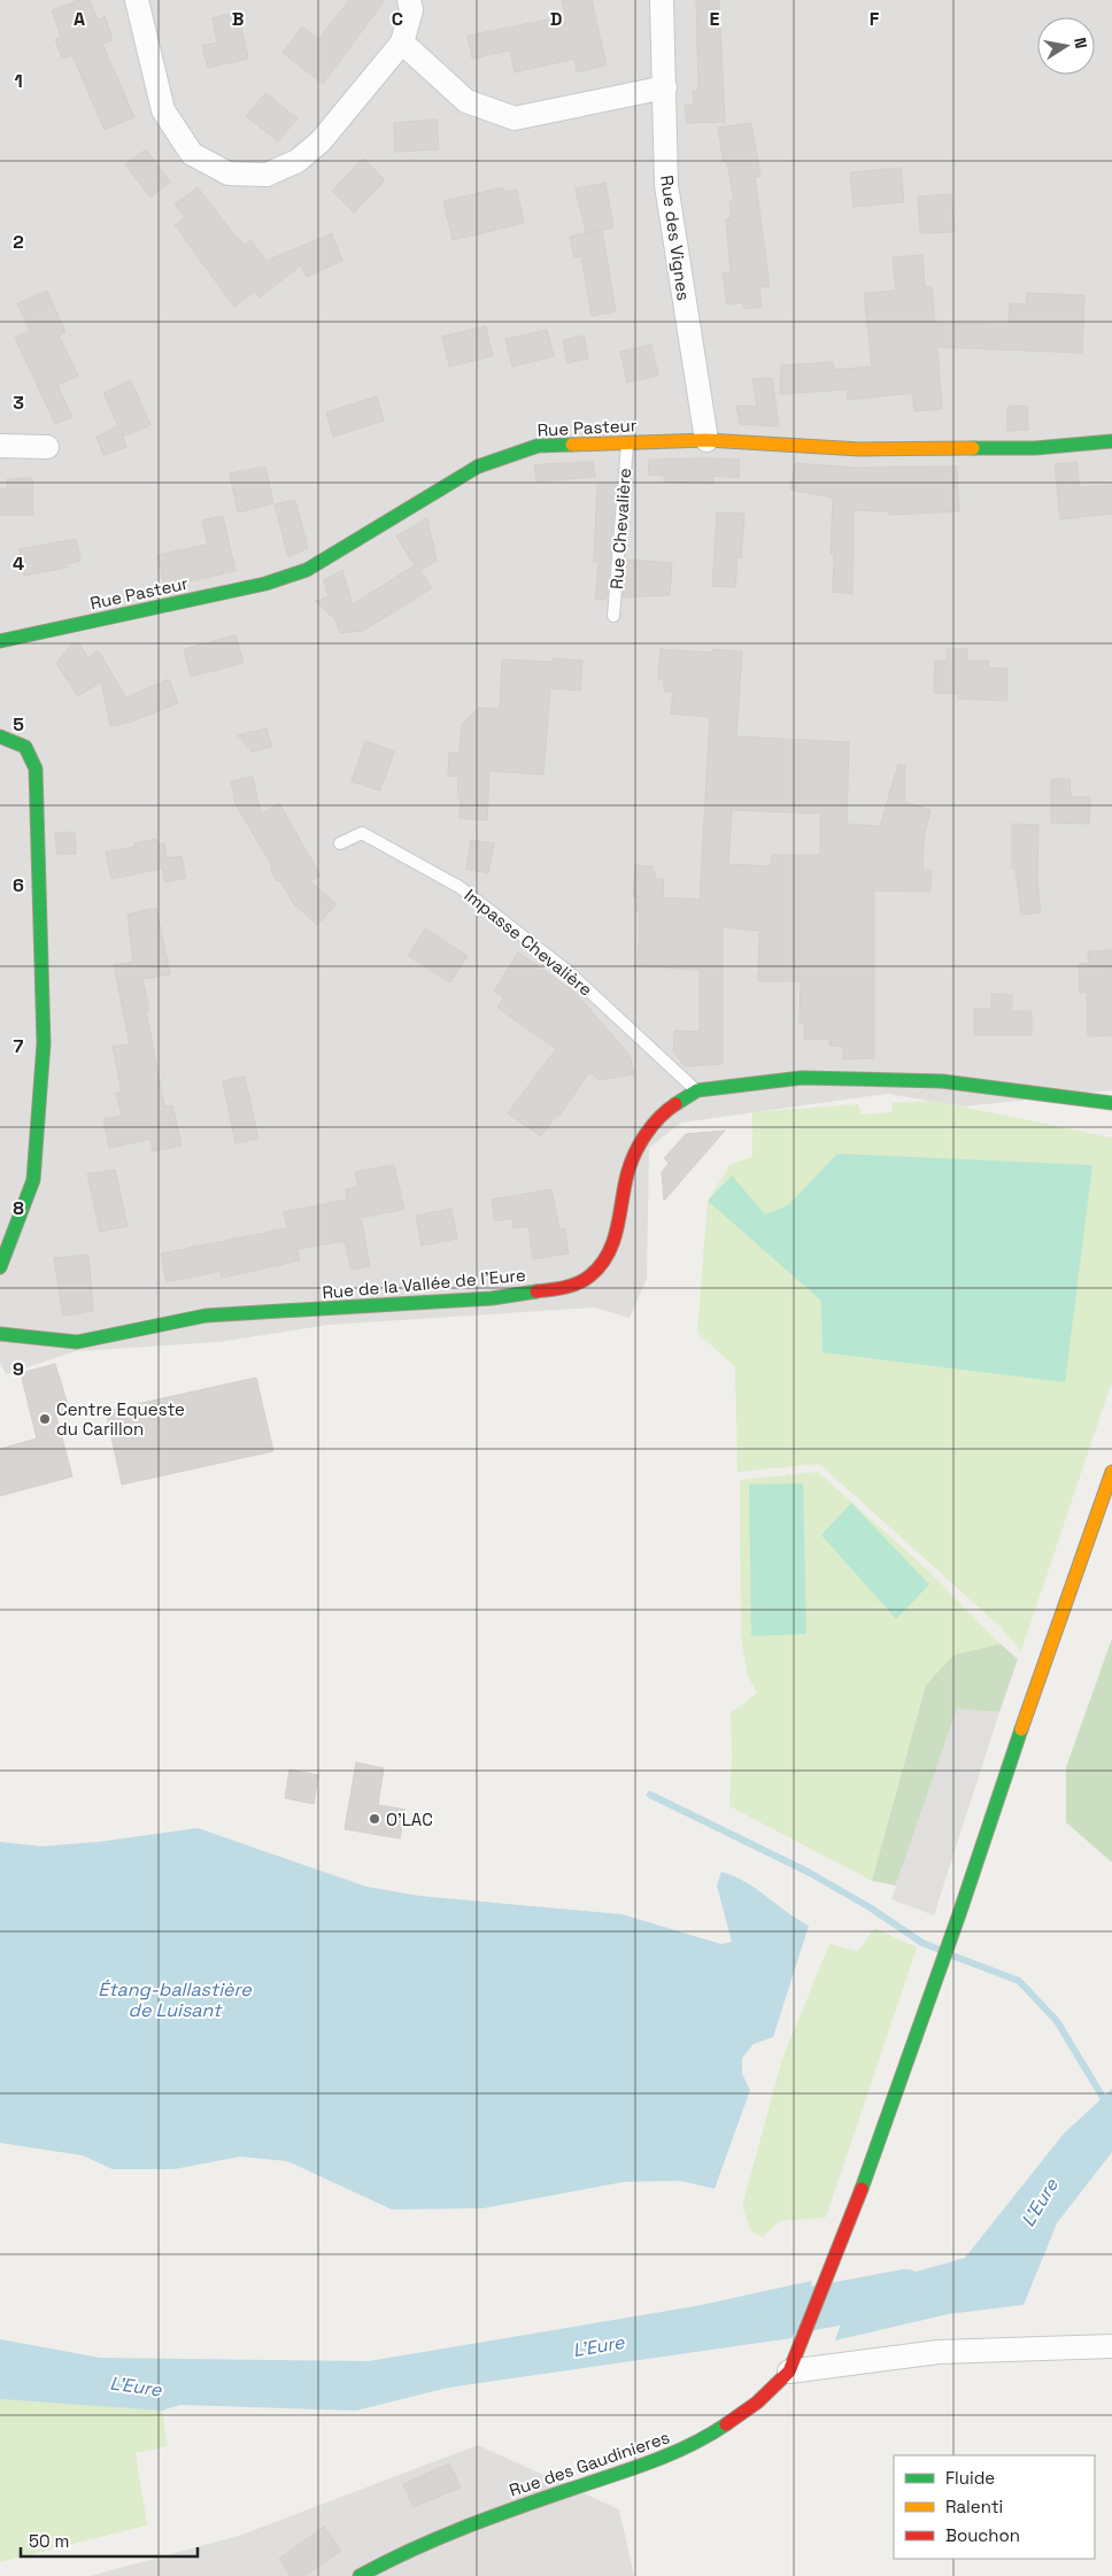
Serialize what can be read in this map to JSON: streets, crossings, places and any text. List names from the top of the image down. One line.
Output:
{"streets":{"street":["Rue des Vignes","Rue Pasteur","Rue de la Vallée de l'Eure","Rue des Gaudinieres"],"lane":["Rue Chevalière","Impasse Chevalière"]},"crossings":[["Rue des Vignes","Rue Pasteur"],["Rue Pasteur","Rue Chevalière"],["Impasse Chevalière","Rue de la Vallée de l'Eure"]],"water":["Étang-ballastière de Luisant","L'Eure"],"places":["Centre Equeste du Carillon","O'LAC"],"legend":["Fluide","Ralenti","Bouchon"],"scale_bar":"50 m","north":"right","grid":{"columns":["A","B","C","D","E","F"],"rows":["1","2","3","4","5","6","7","8","9"]}}
